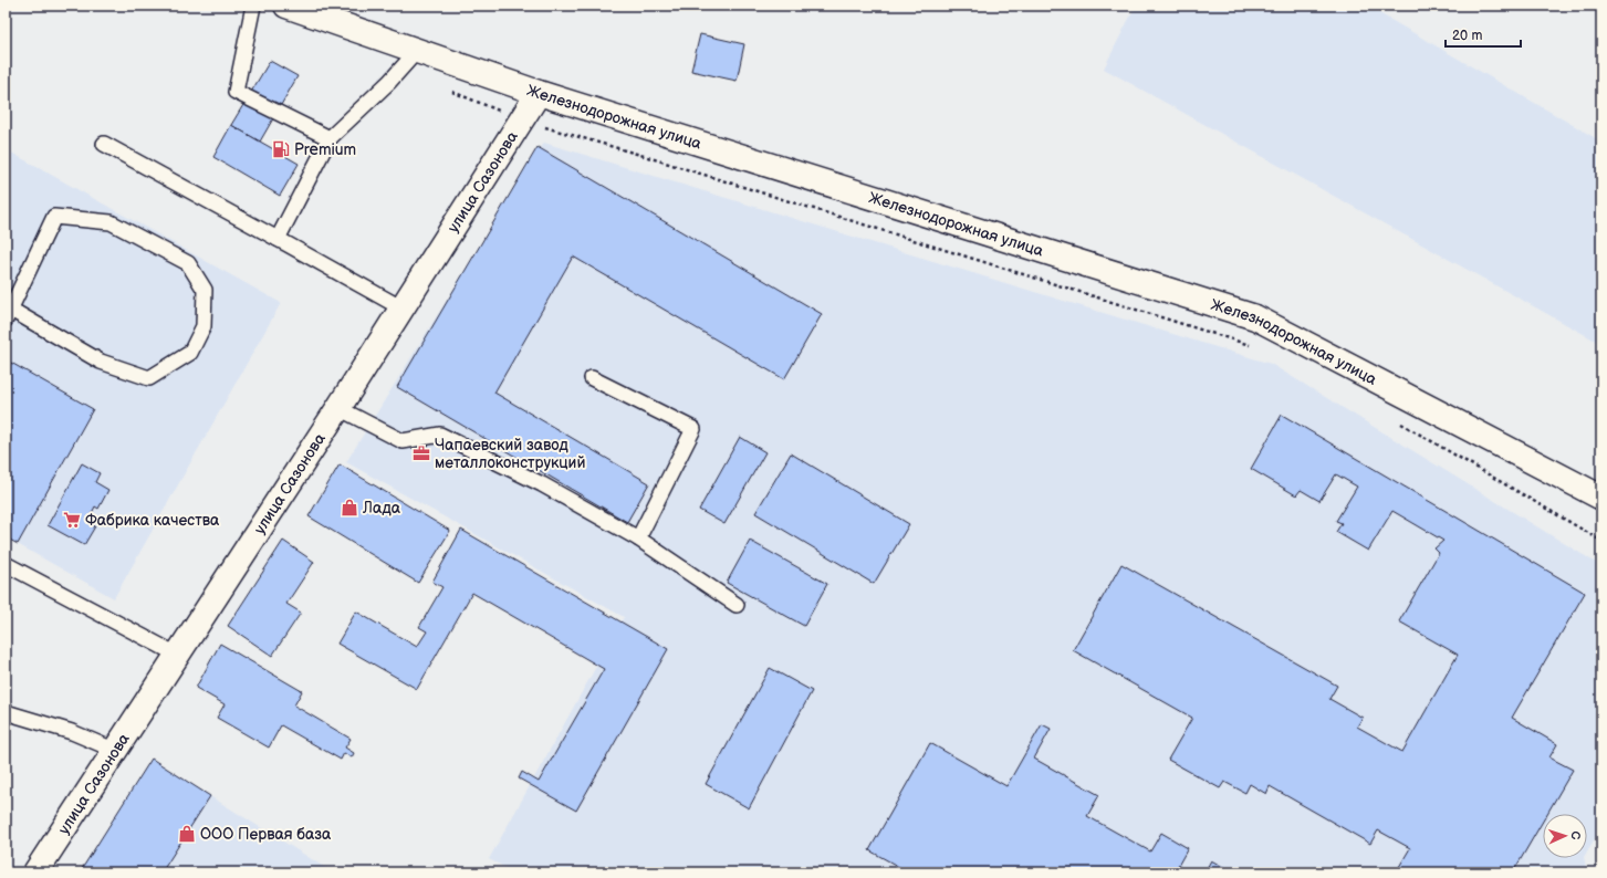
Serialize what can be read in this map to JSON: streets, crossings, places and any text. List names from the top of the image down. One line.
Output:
{"streets":{"main road":["Железнодорожная улица","улица Сазонова"]},"crossings":[["Железнодорожная улица","улица Сазонова"]],"places":{"fuel station":["Premium"],"office":["Чапаевский завод металлоконструкций"],"shop":["Лада","ООО Первая база"],"supermarket":["Фабрика качества"]},"scale_bar":"20 m","north":"right"}
